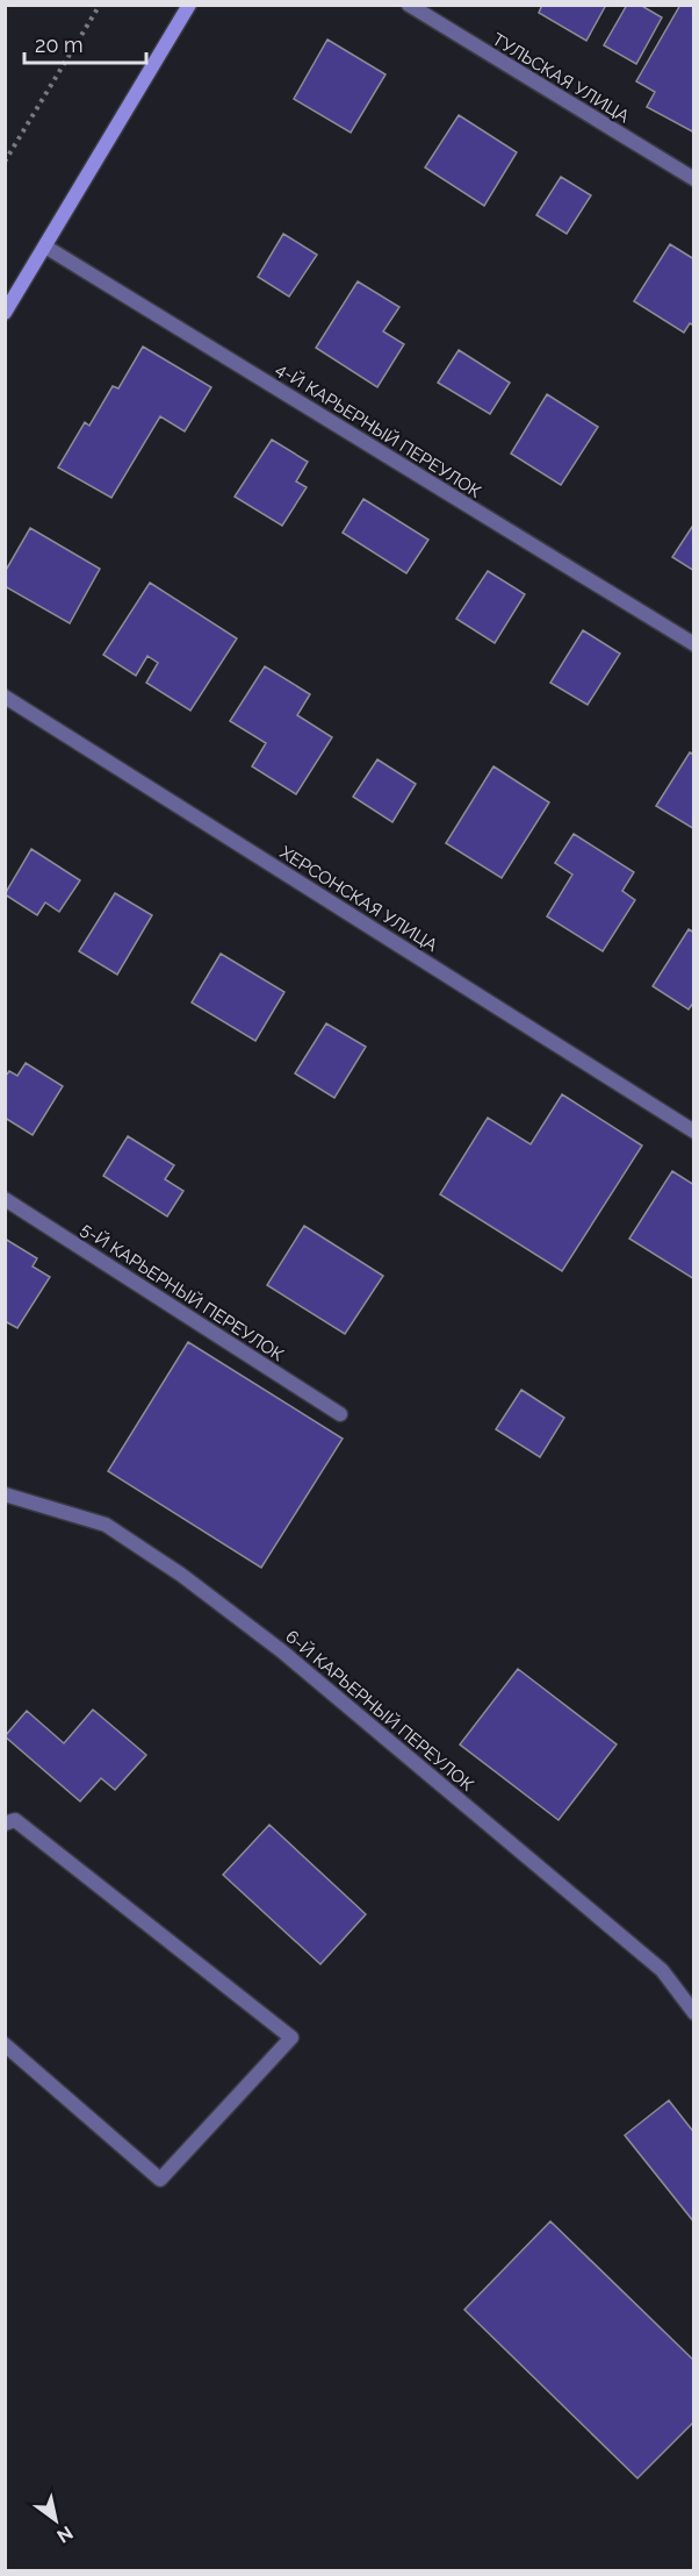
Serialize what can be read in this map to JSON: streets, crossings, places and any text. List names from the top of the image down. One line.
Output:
{"streets":{"street":["ТУЛЬСКАЯ УЛИЦА","4-Й КАРЬЕРНЫЙ ПЕРЕУЛОК","ХЕРСОНСКАЯ УЛИЦА","5-Й КАРЬЕРНЫЙ ПЕРЕУЛОК","6-Й КАРЬЕРНЫЙ ПЕРЕУЛОК"]},"scale_bar":"20 m","north":"bottom right"}
